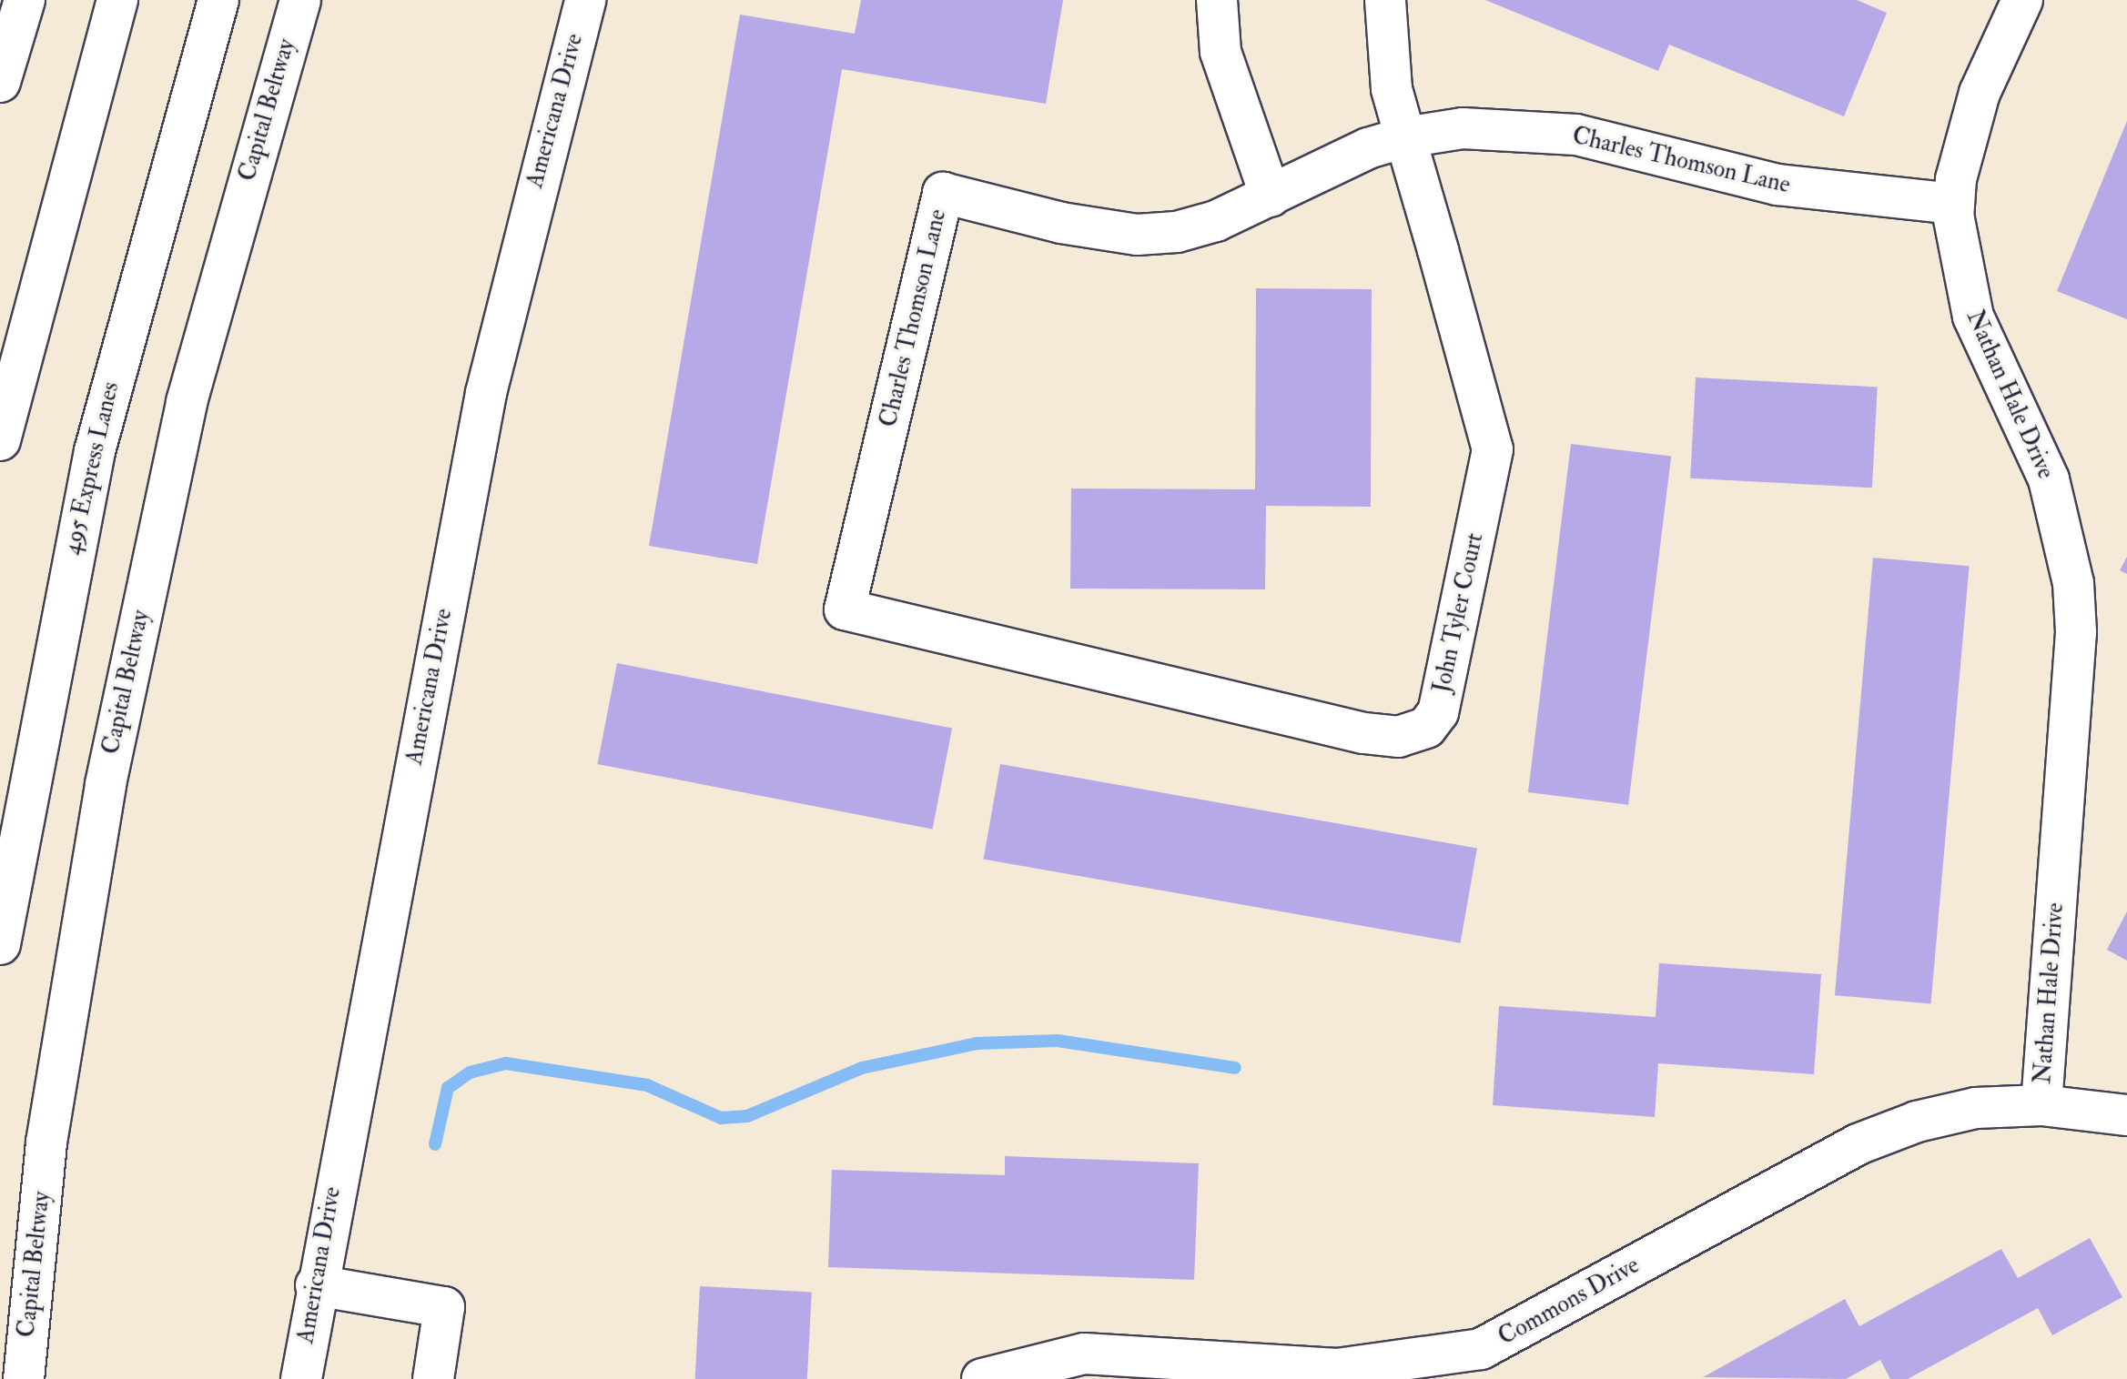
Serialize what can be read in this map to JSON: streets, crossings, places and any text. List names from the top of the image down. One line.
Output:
{"streets":{"main road":["Capital Beltway","Americana Drive","Charles Thomson Lane","Nathan Hale Drive","495 Express Lanes","John Tyler Court","Commons Drive"]},"crossings":[["Charles Thomson Lane","Nathan Hale Drive"],["Charles Thomson Lane","John Tyler Court"],["Nathan Hale Drive","Commons Drive"]]}
